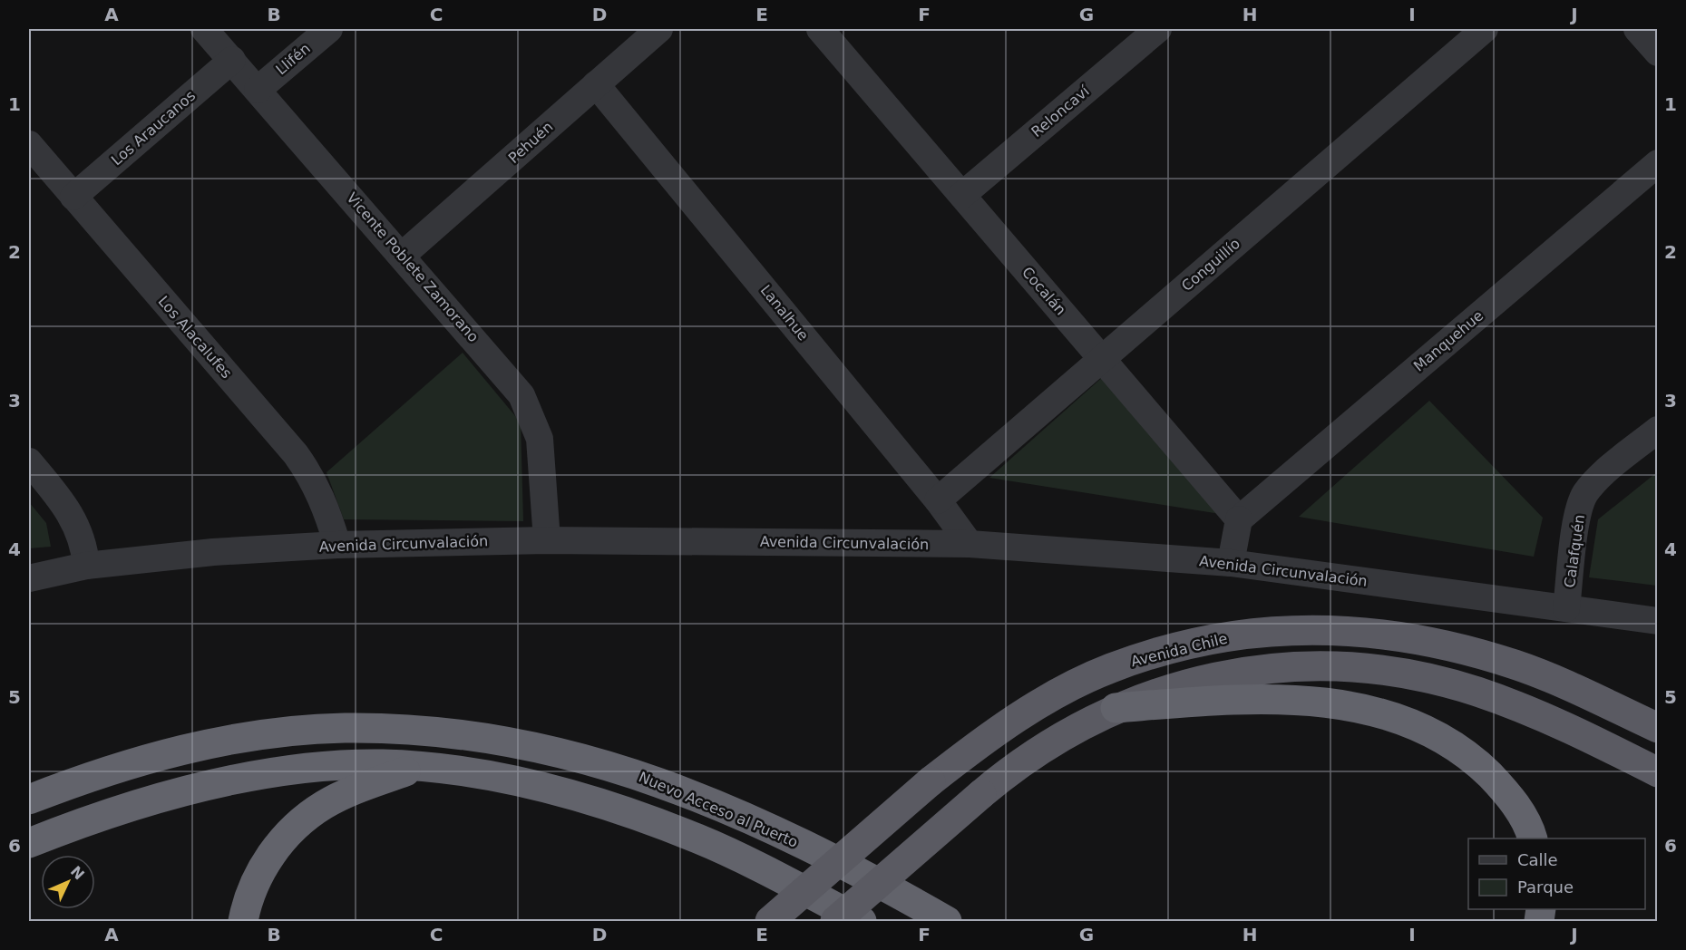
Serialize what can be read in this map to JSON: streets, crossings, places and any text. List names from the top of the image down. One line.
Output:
{"streets":{"highway":["Avenida Chile","Nuevo Acceso al Puerto"],"street":["Llifén","Reloncaví","Los Araucanos","Pehuén","Conguillío","Vicente Poblete Zamorano","Cocalán","Lanalhue","Los Alacalufes","Manquehue","Avenida Circunvalación","Calafquén"]},"crossings":[["Llifén","Vicente Poblete Zamorano"],["Reloncaví","Cocalán"],["Los Araucanos","Vicente Poblete Zamorano"],["Los Araucanos","Los Alacalufes"],["Pehuén","Vicente Poblete Zamorano"],["Pehuén","Lanalhue"],["Conguillío","Cocalán"],["Conguillío","Lanalhue"],["Vicente Poblete Zamorano","Avenida Circunvalación"],["Cocalán","Manquehue"],["Lanalhue","Avenida Circunvalación"],["Los Alacalufes","Avenida Circunvalación"],["Avenida Circunvalación","Calafquén"]],"legend":["Calle","Parque"],"north":"top right","grid":{"columns":["A","B","C","D","E","F","G","H","I","J"],"rows":["1","2","3","4","5","6"]}}
